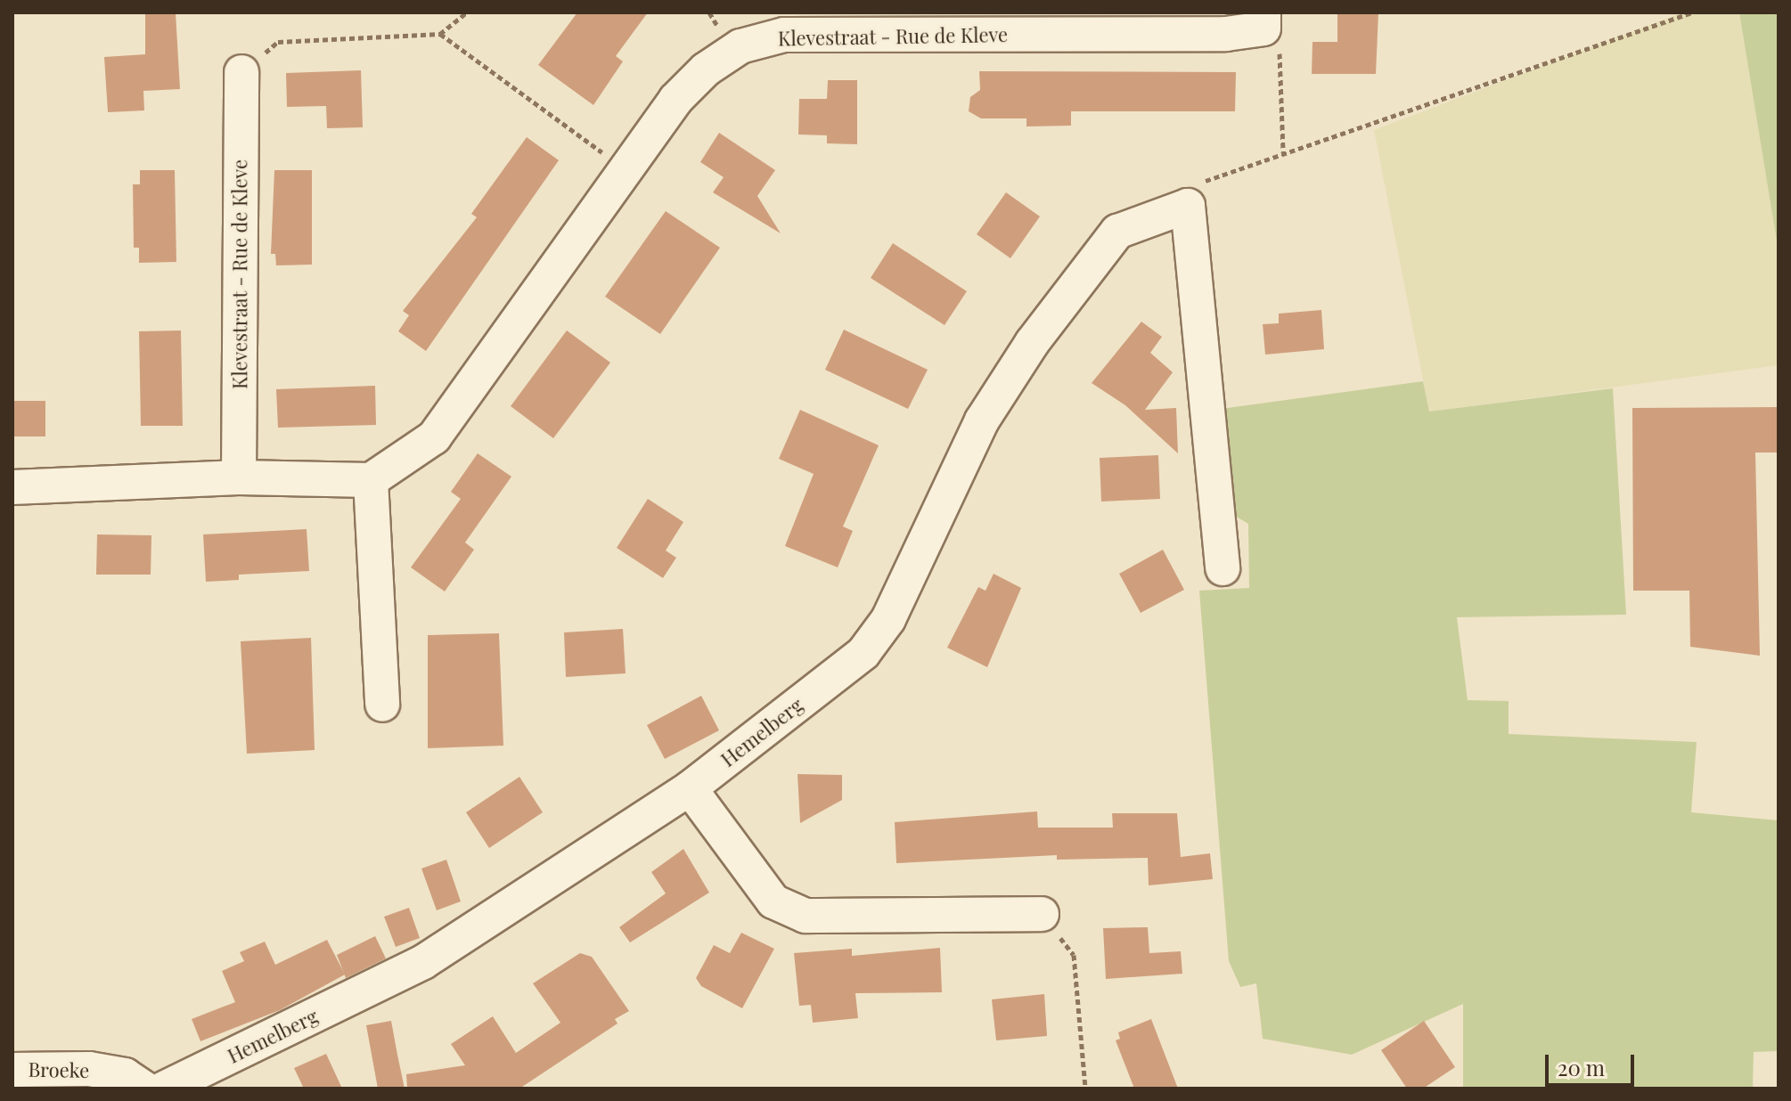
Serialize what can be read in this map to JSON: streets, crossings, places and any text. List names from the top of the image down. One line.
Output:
{"streets":{"street":["Klevestraat - Rue de Kleve","Hemelberg","Broeke"]},"scale_bar":"20 m"}
